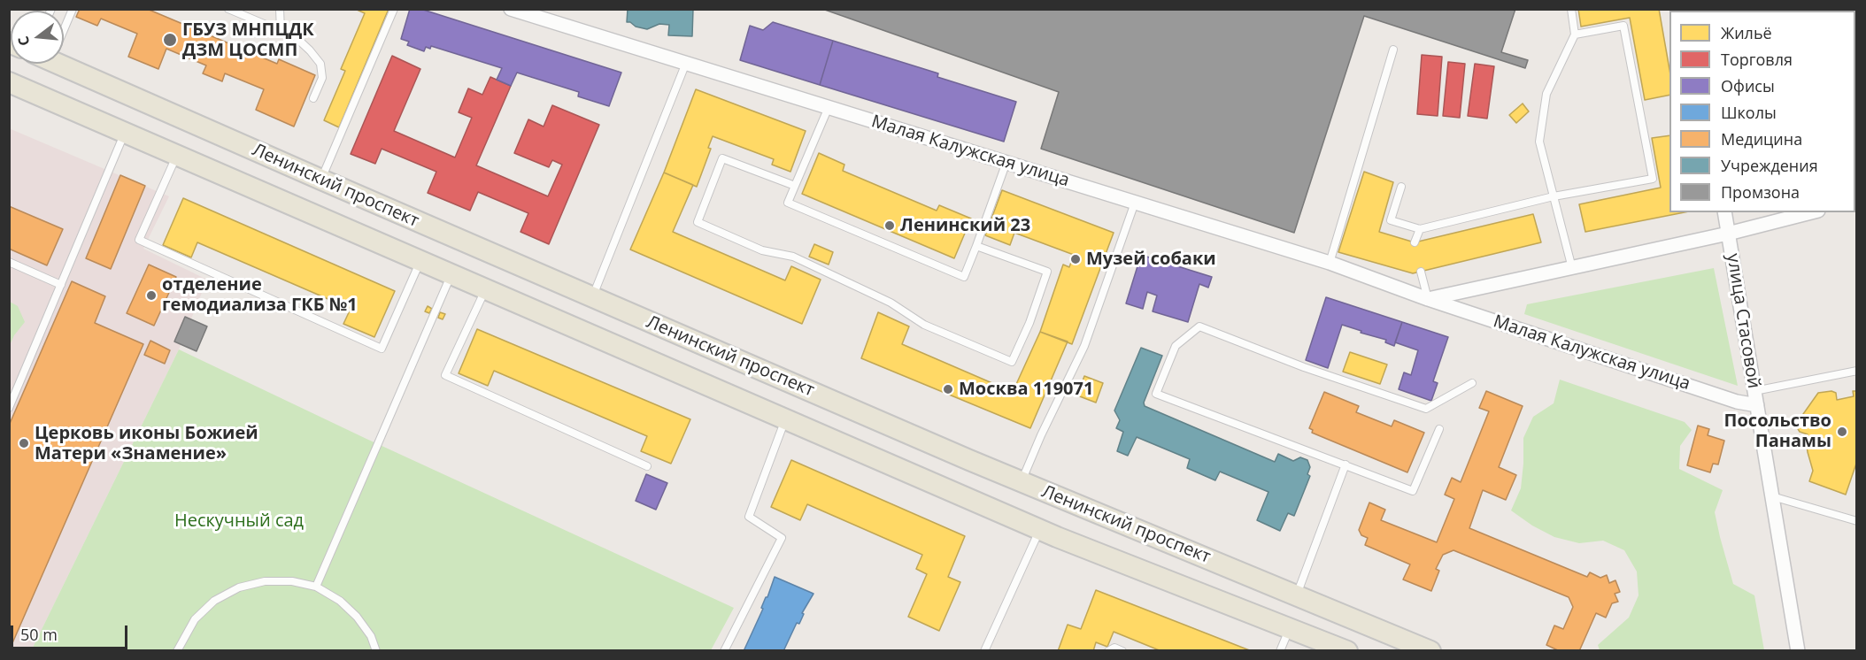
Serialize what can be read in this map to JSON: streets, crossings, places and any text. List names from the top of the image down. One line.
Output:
{"streets":{"main road":["Ленинский проспект"],"street":["Малая Калужская улица","улица Стасовой"]},"crossings":[["Малая Калужская улица","улица Стасовой"]],"parks":["Нескучный сад"],"places":["ГБУЗ МНПЦДК ДЗМ ЦОСМП","Ленинский 23","Музей собаки","отделение гемодиализа ГКБ №1","Москва 119071","Посольство Панамы","Церковь иконы Божией Матери «Знамение»"],"legend":["Жильё","Торговля","Офисы","Школы","Медицина","Учреждения","Промзона"],"scale_bar":"50 m","north":"left"}
